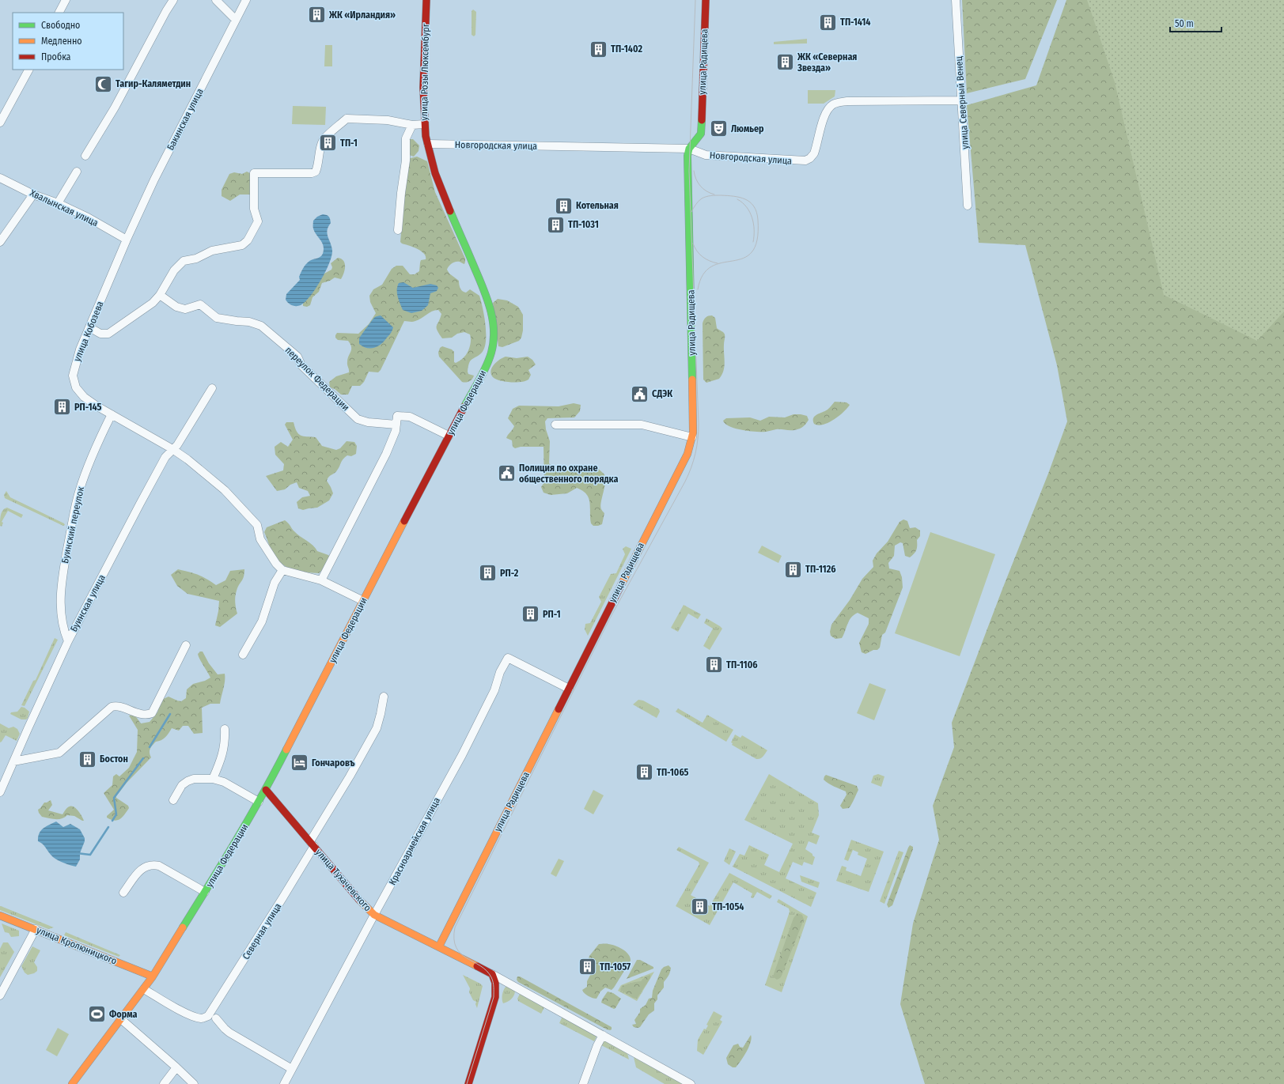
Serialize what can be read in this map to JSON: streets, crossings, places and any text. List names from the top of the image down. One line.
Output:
{"streets":{"street":["улица Радищева","улица Розы Люксембург","улица Северный Венец","Бакинская улица","Новгородская улица","Хвалынская улица","улица Кобозева","переулок Федерации","улица Федерации","Буинский переулок","Буинская улица","Красноармейская улица","улица Тухачевского","Северная улица","улица Кролюницкого"]},"crossings":[["улица Радищева","Новгородская улица"],["улица Радищева","Красноармейская улица"],["улица Радищева","улица Тухачевского"],["улица Розы Люксембург","Новгородская улица"],["улица Розы Люксембург","улица Федерации"],["улица Северный Венец","Новгородская улица"],["Бакинская улица","Хвалынская улица"],["Бакинская улица","улица Кобозева"],["Новгородская улица","улица Федерации"],["Хвалынская улица","улица Кобозева"],["улица Кобозева","Буинский переулок"],["улица Кобозева","Буинская улица"],["улица Федерации","улица Тухачевского"],["улица Федерации","Северная улица"],["улица Федерации","улица Кролюницкого"],["Буинский переулок","Буинская улица"],["Красноармейская улица","улица Тухачевского"],["улица Тухачевского","Северная улица"]],"places":{"building":["ЖК «Ирландия»","ТП-1414","ТП-1402","ЖК «Северная Звезда»","ТП-1","Котельная","ТП-1031","РП-145","ТП-1126","РП-2","РП-1","ТП-1106","Бостон","ТП-1065","ТП-1054","ТП-1057"],"mosque":["Тагир-Каляметдин"],"theatre":["Люмьер"],"public building":["СДЭК","Полиция по охране общественного порядка"],"hotel":["Гончаровъ"],"sports":["Форма"]},"legend":["Свободно","Медленно","Пробка"],"scale_bar":"50 m"}
